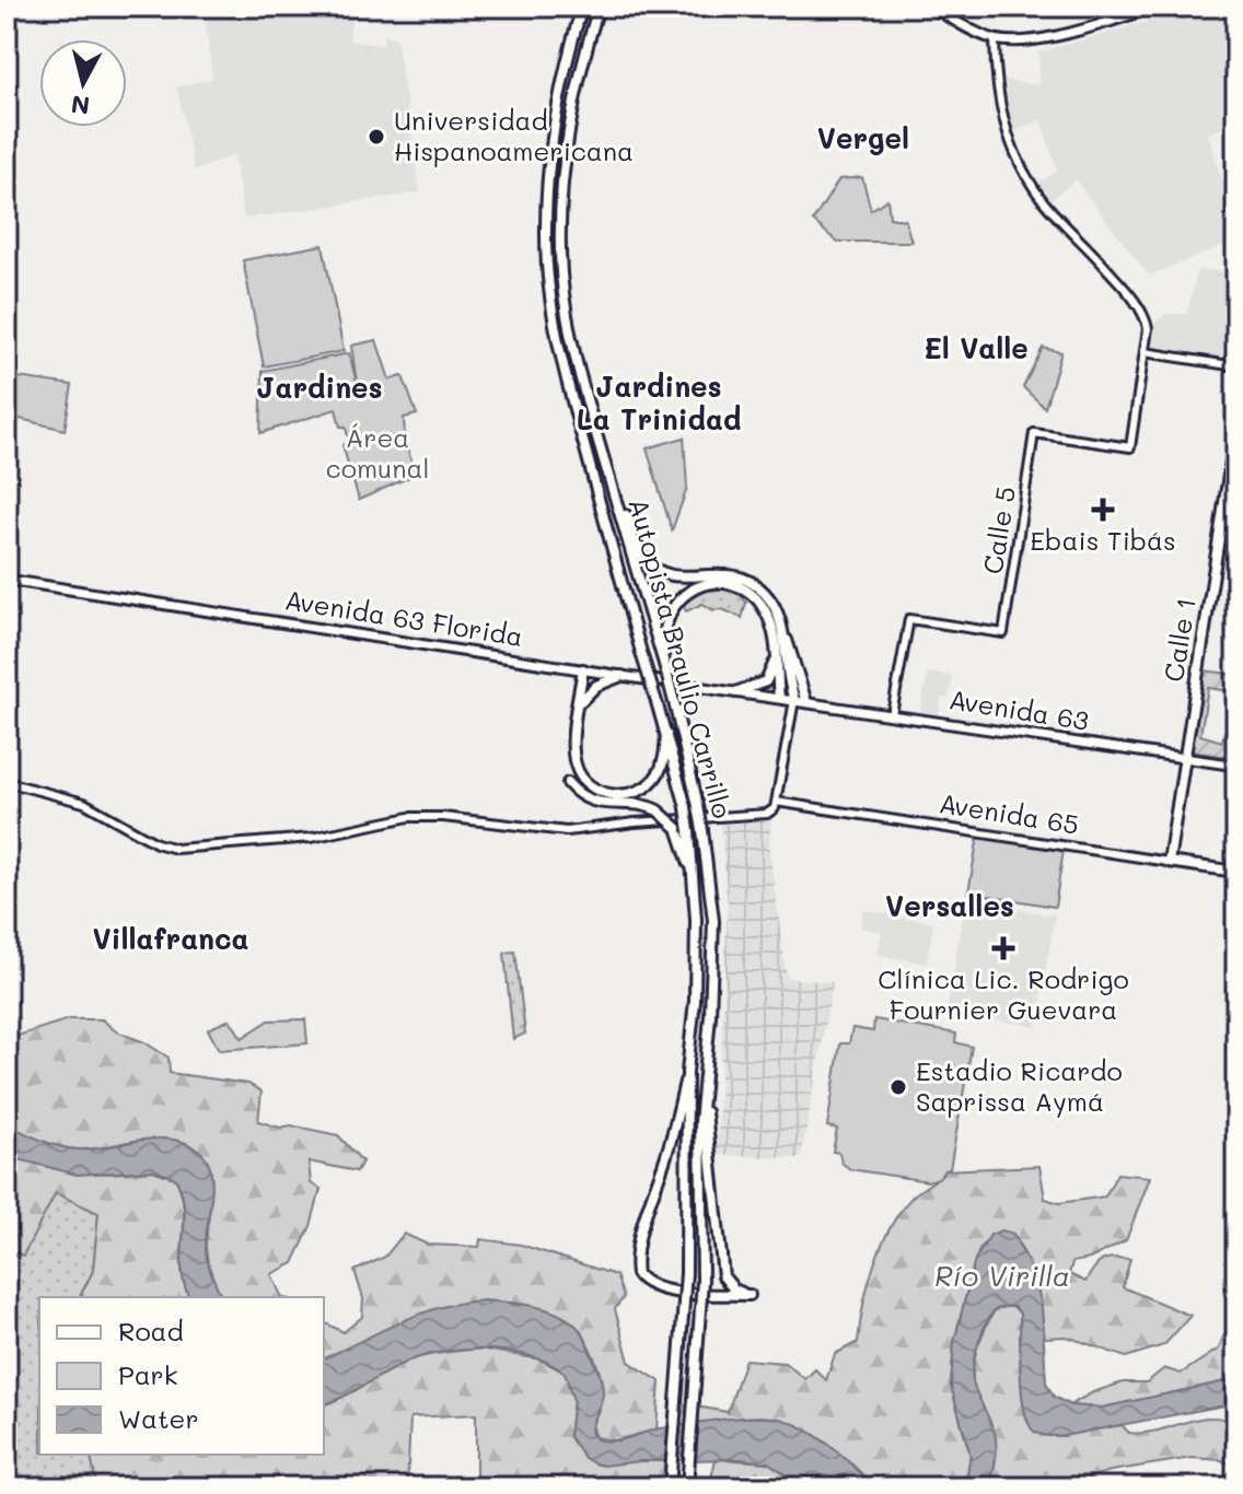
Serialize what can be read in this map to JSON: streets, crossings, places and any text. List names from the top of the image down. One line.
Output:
{"streets":{"main road":["Avenida 63 Florida","Calle 1","Autopista Braulio Carrillo","Avenida 63","Avenida 65"],"street":["Calle 5"]},"crossings":[["Calle 5","Avenida 63"],["Avenida 63 Florida","Avenida 63"],["Calle 1","Avenida 63"],["Calle 1","Avenida 65"]],"districts":["Vergel","El Valle","Jardines La Trinidad","Jardines","Versalles","Villafranca"],"water":["Río Virilla"],"parks":["Área comunal"],"places":{"other":["Universidad Hispanoamericana","Estadio Ricardo Saprissa Aymá"],"health":["Ebais Tibás","Clínica Lic. Rodrigo Fournier Guevara"]},"legend":["Road","Park","Water"],"north":"bottom"}
